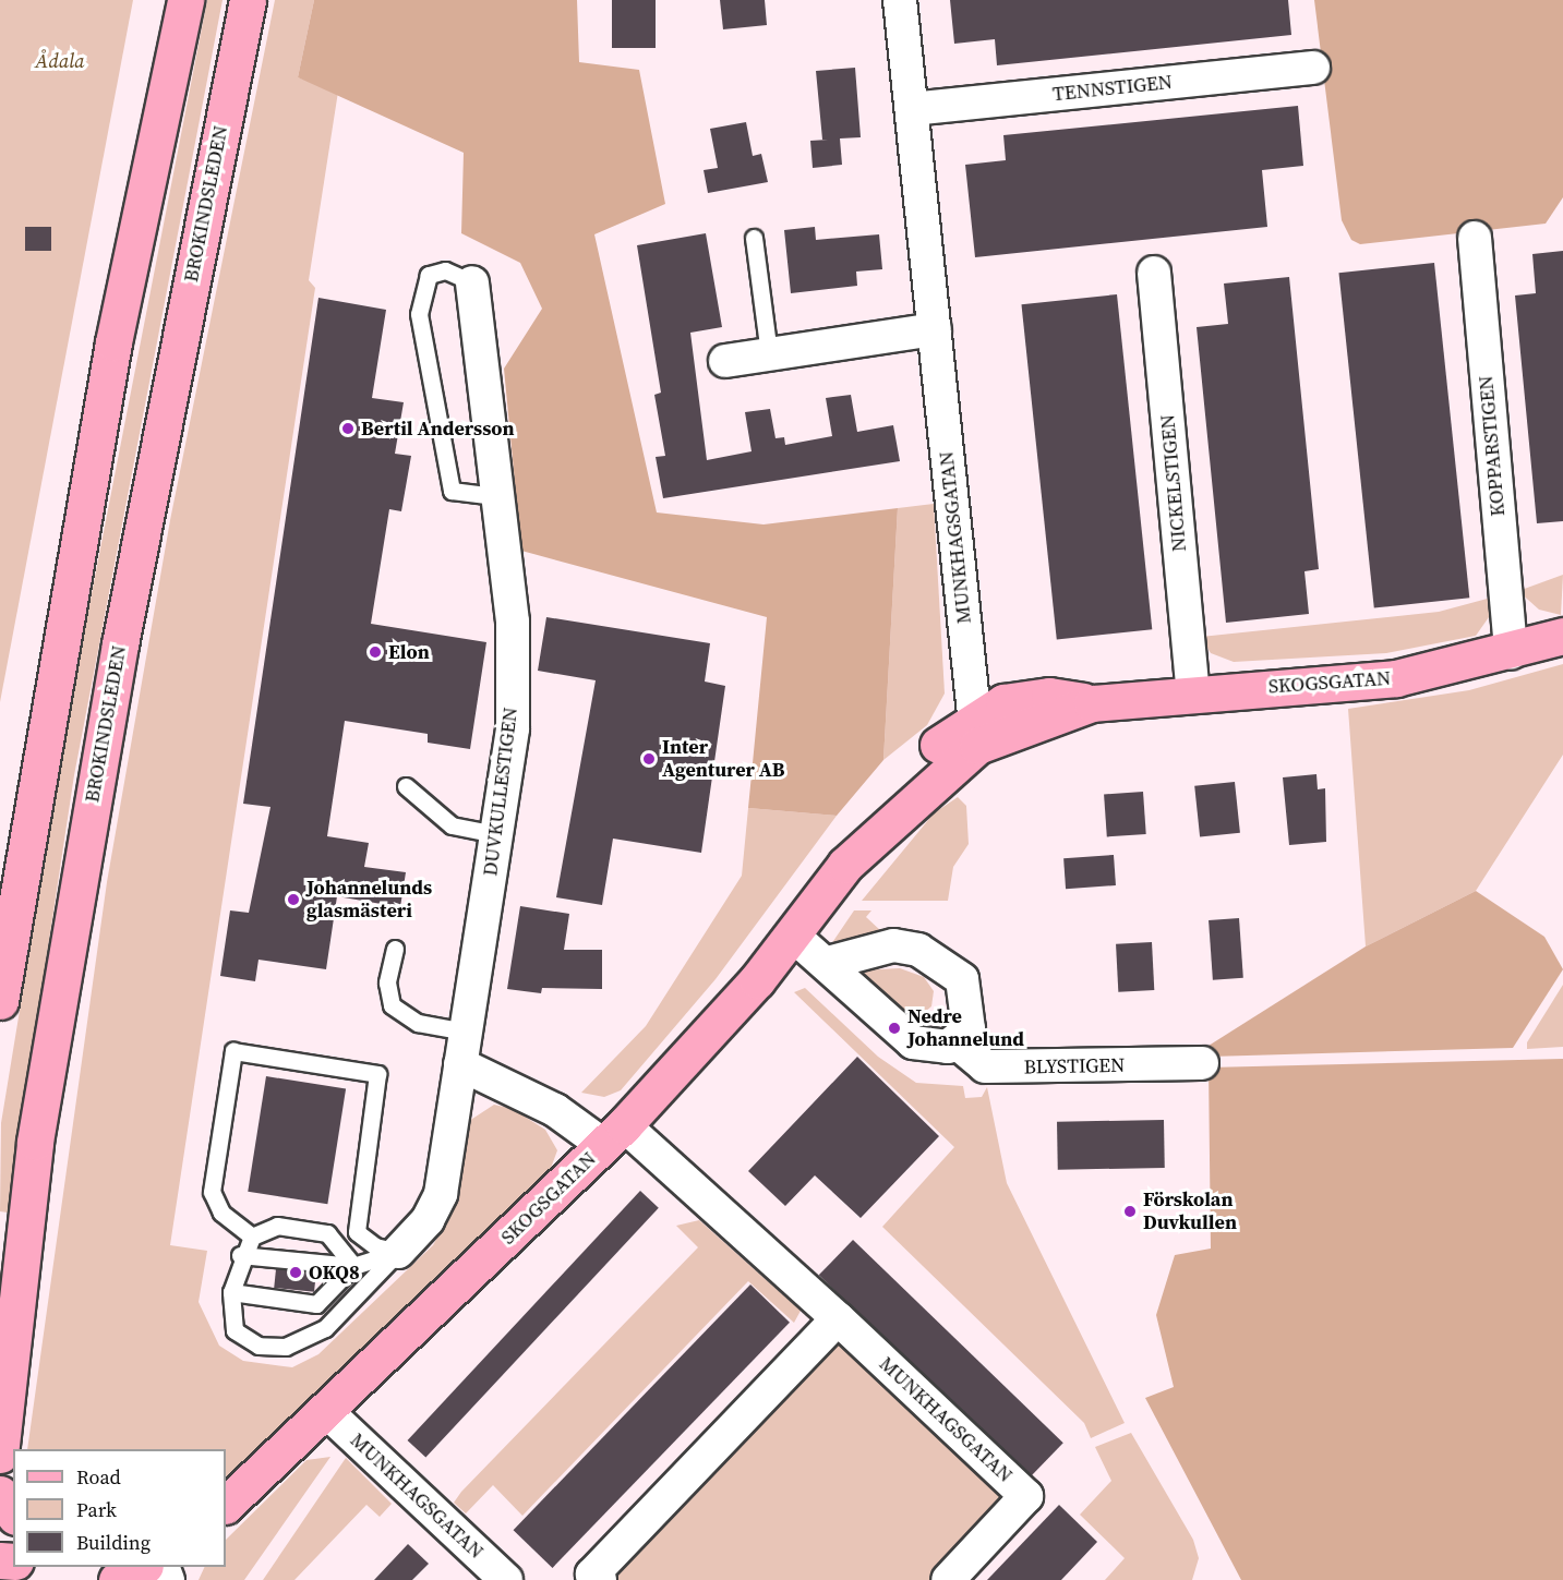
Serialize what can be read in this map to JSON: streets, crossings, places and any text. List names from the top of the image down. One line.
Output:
{"streets":{"main road":["BROKINDSLEDEN","SKOGSGATAN"],"street":["TENNSTIGEN","KOPPARSTIGEN","NICKELSTIGEN","MUNKHAGSGATAN","DUVKULLESTIGEN","BLYSTIGEN"]},"crossings":[["TENNSTIGEN","MUNKHAGSGATAN"],["KOPPARSTIGEN","SKOGSGATAN"],["NICKELSTIGEN","SKOGSGATAN"],["MUNKHAGSGATAN","SKOGSGATAN"]],"parks":["Ådala"],"places":["Bertil Andersson","Elon","Inter Agenturer AB","Johannelunds glasmästeri","Nedre Johannelund","Förskolan Duvkullen","OKQ8"],"legend":["Road","Park","Building"]}
